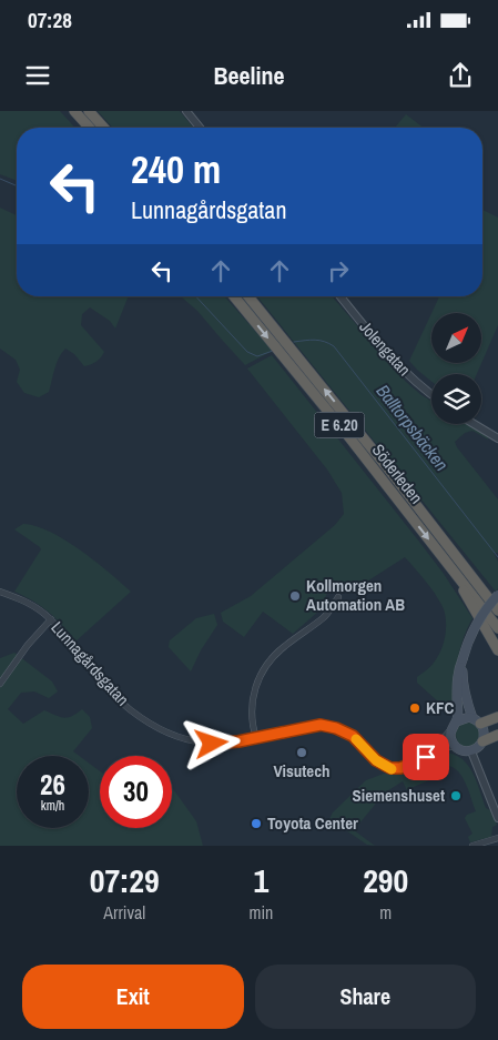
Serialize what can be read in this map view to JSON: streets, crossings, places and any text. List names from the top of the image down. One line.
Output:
{"streets":{"highway":["E 6.20","Söderleden"],"street":["Jolengatan","Lunnagårdsgatan"]},"water":["Balltorpsbäcken"],"places":["Kollmorgen Automation AB","KFC","Visutech","Siemenshuset","Toyota Center"],"north":"top right","page":{"status":"07:28","header":"Beeline","turn":["240 m","Lunnagårdsgatan"],"speed":"26 km/h","limit":"30","eta":["07:29","Arrival","1","min","290","m"],"buttons":["Exit","Share"]}}
